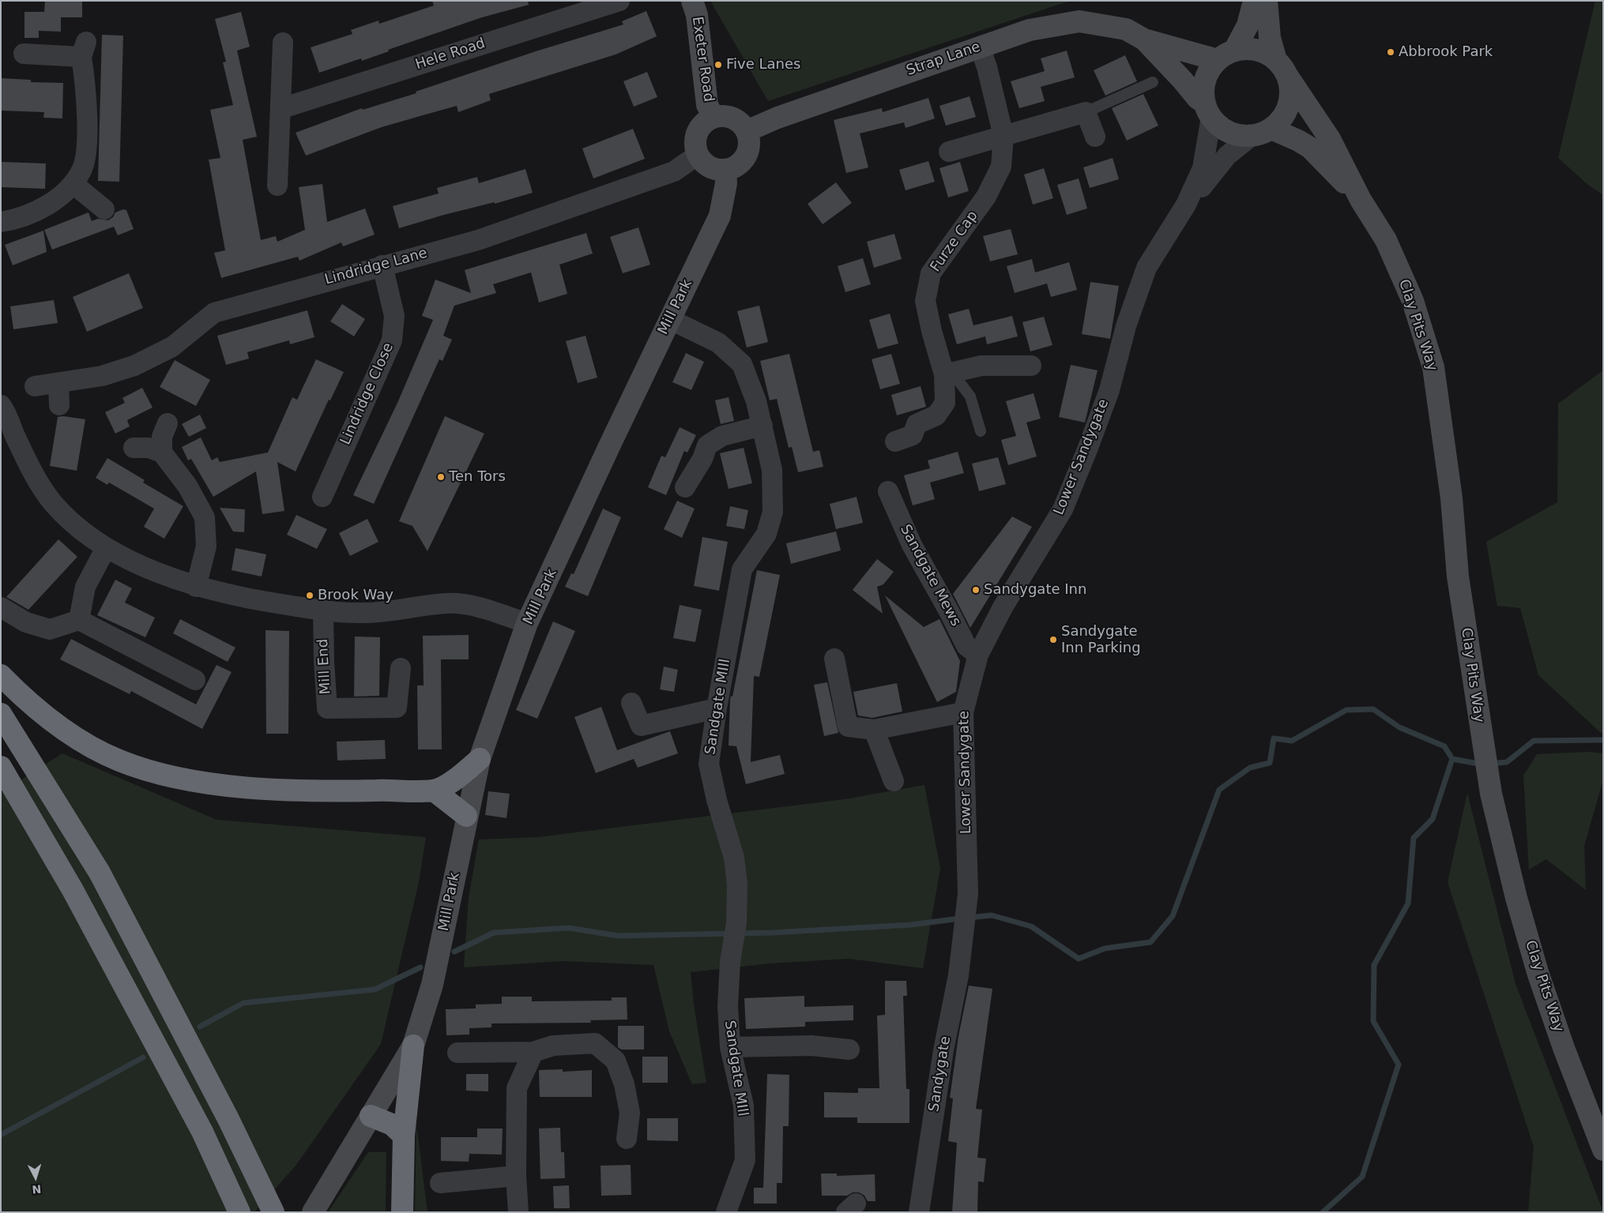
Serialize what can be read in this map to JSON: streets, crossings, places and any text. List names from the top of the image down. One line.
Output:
{"streets":{"main road":["Exeter Road","Strap Lane","Mill Park","Clay Pits Way"],"street":["Hele Road","Furze Cap","Lindridge Lane","Lindridge Close","Lower Sandygate","Sandgate Mews","Mill End","Sandgate MIll","Sandygate"]},"crossings":[["Exeter Road","Strap Lane"],["Exeter Road","Lindridge Lane"],["Exeter Road","Mill Park"],["Strap Lane","Furze Cap"],["Strap Lane","Lindridge Lane"],["Strap Lane","Mill Park"],["Strap Lane","Clay Pits Way"],["Strap Lane","Lower Sandygate"],["Lindridge Lane","Mill Park"],["Lindridge Lane","Lindridge Close"],["Mill Park","Sandgate MIll"],["Clay Pits Way","Lower Sandygate"],["Lower Sandygate","Sandgate Mews"],["Lower Sandygate","Sandygate"]],"places":["Abbrook Park","Five Lanes","Ten Tors","Sandygate Inn","Brook Way","Sandygate Inn Parking"],"north":"bottom"}
